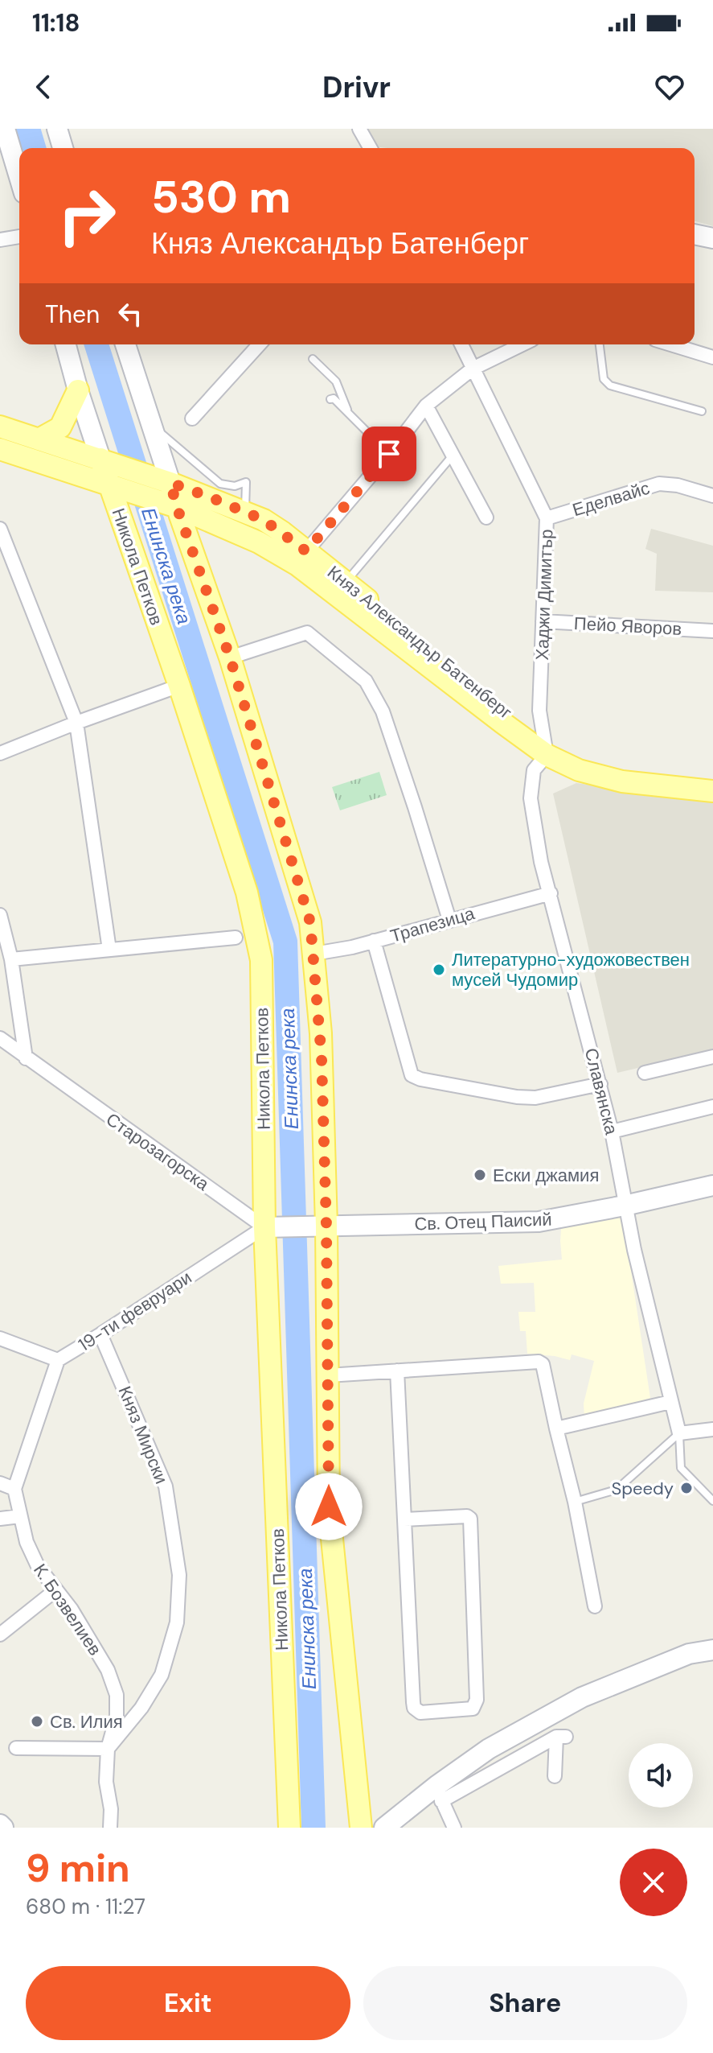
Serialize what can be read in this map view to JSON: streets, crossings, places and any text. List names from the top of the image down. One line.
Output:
{"streets":{"main road":["Никола Петков","Княз Александър Батенберг"],"street":["Еделвайс","Хаджи Димитър","Пейо Яворов","Трапезица","Славянска","Старозагорска","Св. Отец Паисий","19-ти февруари","Княз Мирски","К. Бозвелиев"]},"crossings":[["Еделвайс","Хаджи Димитър"],["Никола Петков","Княз Александър Батенберг"],["Никола Петков","Старозагорска"],["Никола Петков","19-ти февруари"],["Хаджи Димитър","Пейо Яворов"],["Хаджи Димитър","Княз Александър Батенберг"],["Хаджи Димитър","Славянска"],["Княз Александър Батенберг","Славянска"],["Трапезица","Славянска"],["Славянска","Св. Отец Паисий"],["Старозагорска","19-ти февруари"],["19-ти февруари","Княз Мирски"],["Княз Мирски","К. Бозвелиев"]],"water":["Енинска река"],"places":["Литературно-художовествен мусей Чудомир","Ески джамия","Speedy","Св. Илия"],"page":{"status":"11:18","header":"Drivr","turn":["530 m","Княз Александър Батенберг"],"then":"Then","heading":["9 min","680 m · 11:27"],"buttons":["Exit","Share"]}}
